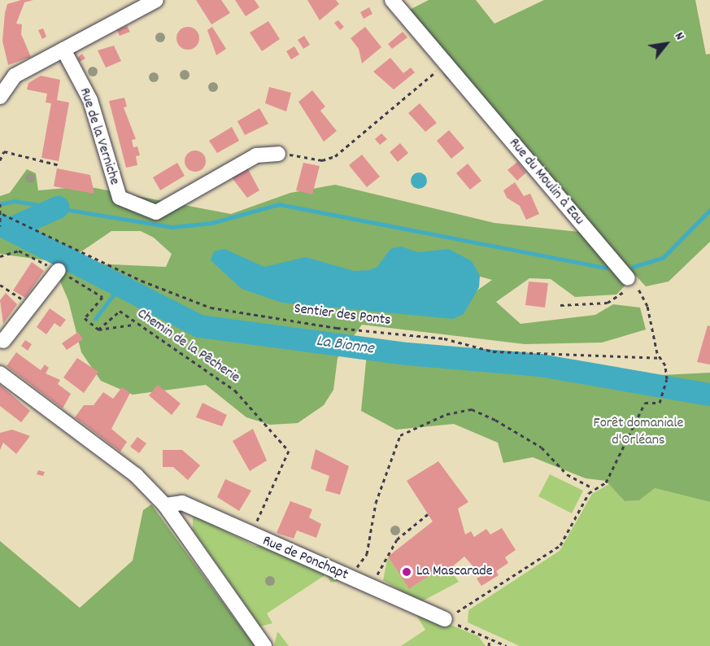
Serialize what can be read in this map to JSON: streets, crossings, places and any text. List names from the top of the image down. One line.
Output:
{"streets":{"street":["Rue de la Verniche","Rue du Moulin à Eau","Rue de Ponchapt"],"path":["Sentier des Ponts","Chemin de la Pêcherie"]},"crossings":[["Chemin de la Pêcherie","Rue de Ponchapt"]],"water":["La Bionne"],"parks":["Forêt domaniale d'Orléans"],"places":["La Mascarade"],"north":"top right"}
